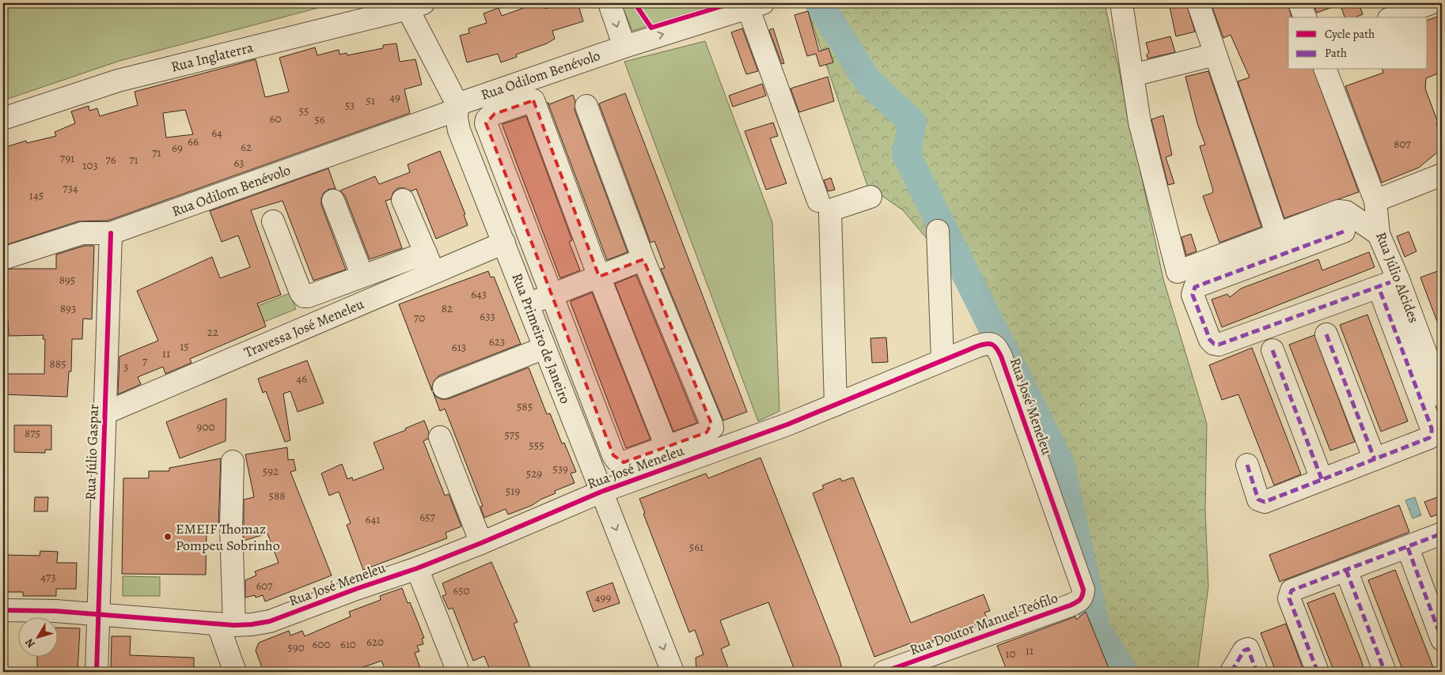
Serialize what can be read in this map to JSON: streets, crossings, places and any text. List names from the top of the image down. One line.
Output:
{"streets":{"street":["Rua Inglaterra","Rua Odilom Benévolo","Rua Júlio Alcides","Travessa José Meneleu","Rua Primeiro de Janeiro","Rua José Meneleu","Rua Júlio Gaspar","Rua Doutor Manuel Teófilo"]},"crossings":[["Rua Inglaterra","Rua Primeiro de Janeiro"],["Rua Odilom Benévolo","Rua Primeiro de Janeiro"],["Rua Odilom Benévolo","Rua Júlio Gaspar"],["Travessa José Meneleu","Rua Primeiro de Janeiro"],["Travessa José Meneleu","Rua Júlio Gaspar"],["Rua Primeiro de Janeiro","Rua José Meneleu"],["Rua José Meneleu","Rua Júlio Gaspar"],["Rua José Meneleu","Rua Doutor Manuel Teófilo"]],"places":["EMEIF Thomaz Pompeu Sobrinho"],"house_numbers":["49","51","53","55","60","56","64","66","807","62","69","71","791","76","71","63","103","734","145","895","643","893","82","633","70","22","623","15","613","11","7","885","3","46","585","900","875","575","555","539","592","529","519","588","657","641","561","473","607","650","499","620","600","610","590","11","10"],"legend":["Cycle path","Path"],"north":"bottom left"}
